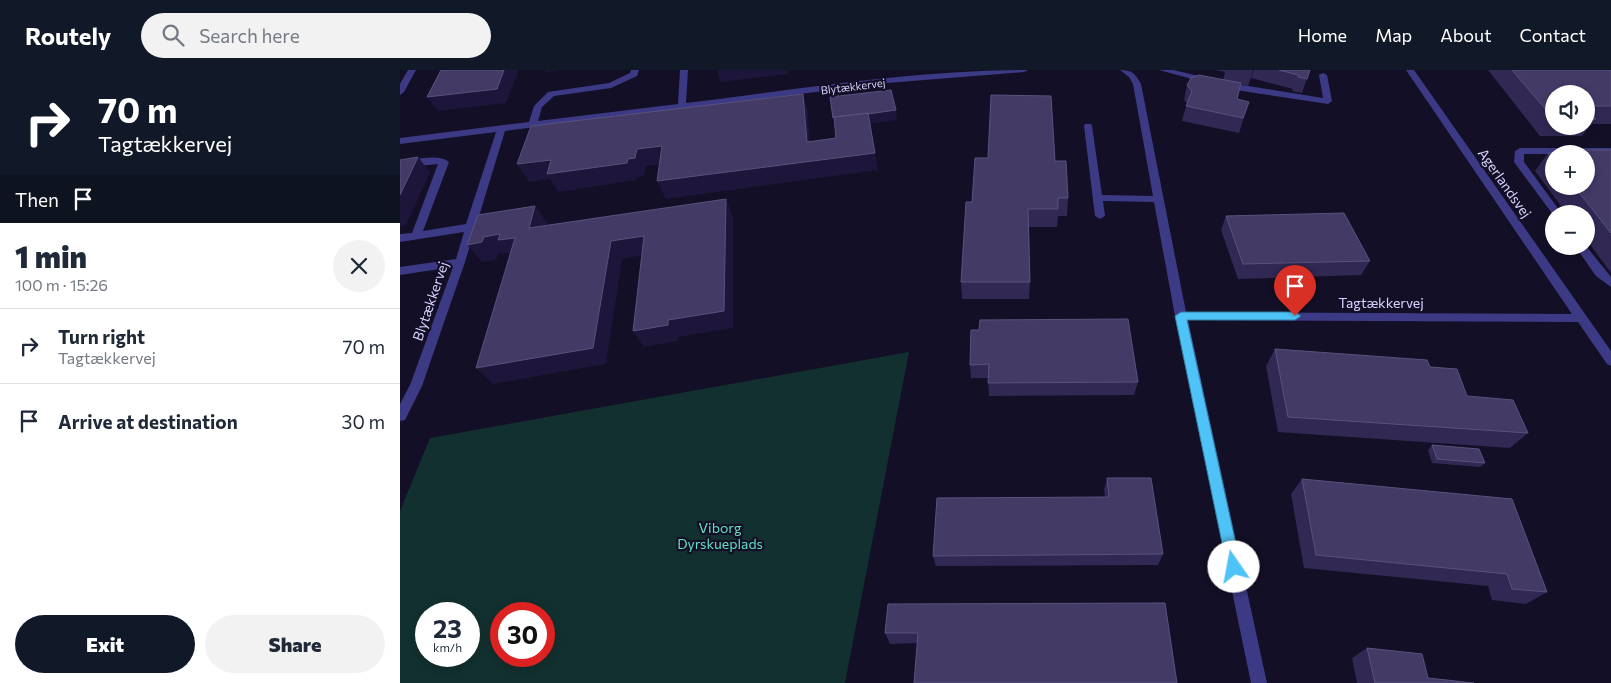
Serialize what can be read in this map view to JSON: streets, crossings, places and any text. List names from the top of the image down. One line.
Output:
{"streets":{"street":["Blytækkervej","Agerlandsvej","Tagtækkervej"]},"crossings":[["Agerlandsvej","Tagtækkervej"]],"parks":["Viborg Dyrskueplads"],"page":{"header":"Routely","search":"Search here","nav":["Home","Map","About","Contact"],"turn":["70 m","Tagtækkervej"],"map_buttons":["+","−"],"then":"Then","heading":["1 min","100 m · 15:26"],"list":[{"name":"Turn right","note":"Tagtækkervej","value":"70 m"},{"name":"Arrive at destination","value":"30 m"}],"speed":"23 km/h","limit":"30","buttons":["Exit","Share"]}}
